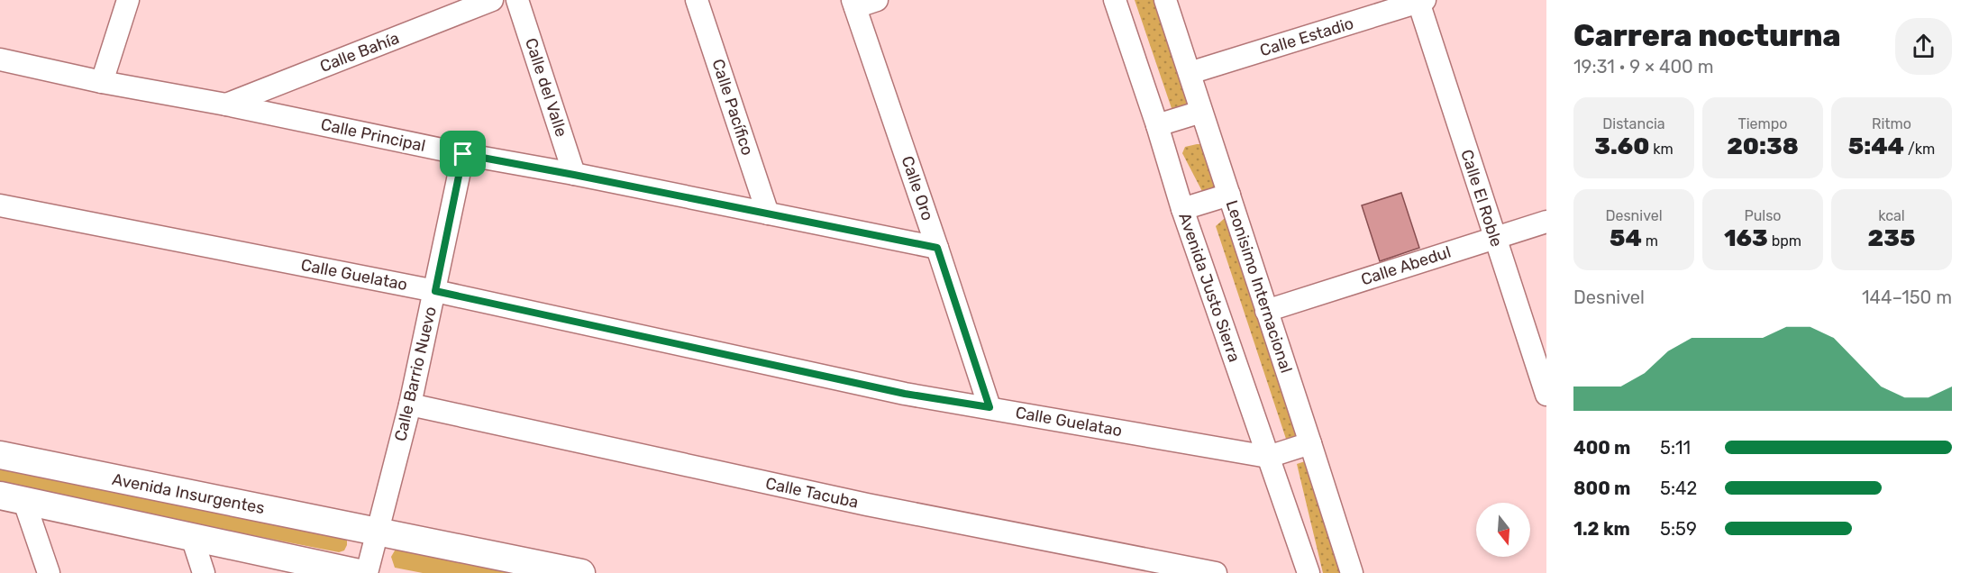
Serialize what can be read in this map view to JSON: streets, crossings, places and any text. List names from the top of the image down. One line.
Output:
{"streets":{"main road":["Avenida Insurgentes"],"street":["Calle Estadio","Calle Bahía","Calle del Valle","Calle Pacífico","Calle Principal","Calle Oro","Calle El Roble","Calle Abedul","Calle Guelatao","Leonisimo Internacional","Avenida Justo Sierra","Calle Barrio Nuevo","Calle Tacuba"]},"crossings":[["Calle Estadio","Calle El Roble"],["Calle Estadio","Leonisimo Internacional"],["Calle Bahía","Calle Principal"],["Calle del Valle","Calle Principal"],["Calle Pacífico","Calle Principal"],["Calle Principal","Calle Oro"],["Calle Principal","Calle Barrio Nuevo"],["Calle Oro","Calle Guelatao"],["Calle El Roble","Calle Abedul"],["Calle Abedul","Leonisimo Internacional"],["Calle Guelatao","Leonisimo Internacional"],["Calle Guelatao","Avenida Justo Sierra"],["Calle Guelatao","Calle Barrio Nuevo"],["Calle Barrio Nuevo","Calle Tacuba"],["Calle Barrio Nuevo","Avenida Insurgentes"]],"north":"bottom","page":{"heading":["Carrera nocturna","19:31 · 9 × 400 m"],"stats":[["Distancia","3.60 km"],["Tiempo","20:38"],["Ritmo","5:44 /km"],["Desnivel","54 m"],["Pulso","163 bpm"],["kcal","235"]],"chart":["Desnivel","144–150 m"],"list":[{"name":"400 m","note":"5:11"},{"name":"800 m","note":"5:42"},{"name":"1.2 km","note":"5:59"}]}}
